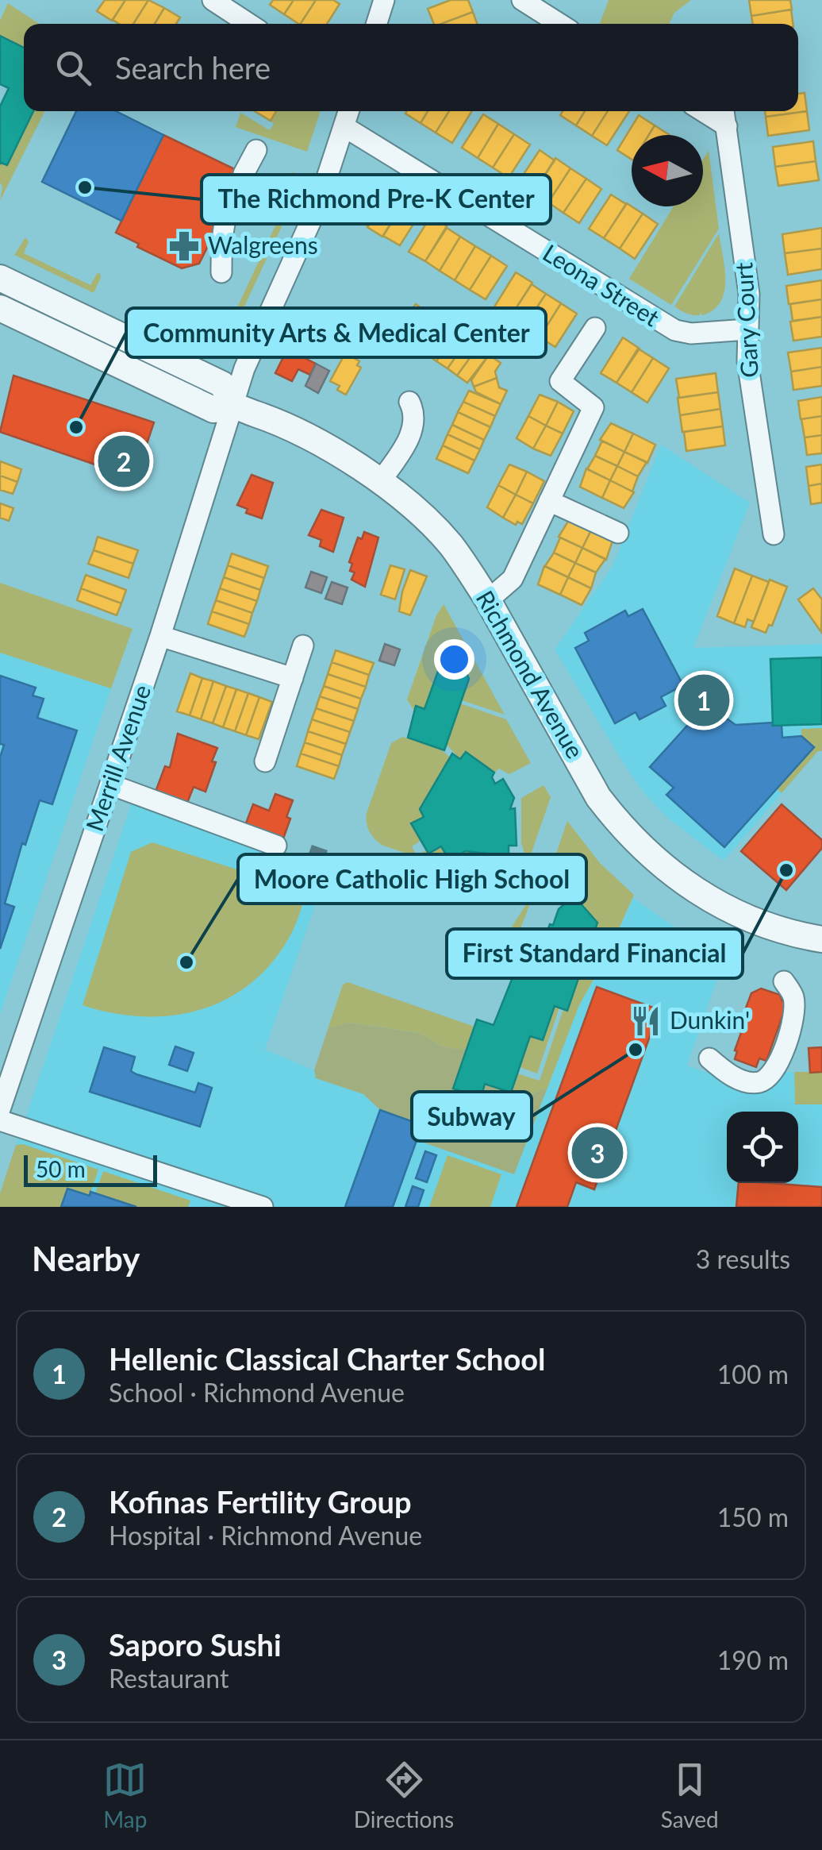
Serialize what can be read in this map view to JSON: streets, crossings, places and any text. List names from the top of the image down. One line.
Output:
{"streets":{"main road":["Richmond Avenue"],"street":["Leona Street","Gary Court","Merrill Avenue"]},"crossings":[["Leona Street","Gary Court"],["Leona Street","Merrill Avenue"],["Richmond Avenue","Merrill Avenue"]],"places":{"other":["The Richmond Pre-K Center","Community Arts & Medical Center","First Standard Financial","Moore Catholic High School","Subway"],"pharmacy":["Walgreens"],"restaurant":["Dunkin'"]},"scale_bar":"50 m","north":"left","page":{"search":"Search here","pins":["2","1","3"],"scale":"50 m","heading":["Nearby","3 results"],"list":[{"mark":"1","name":"Hellenic Classical Charter School","note":"School · Richmond Avenue","value":"100 m"},{"mark":"2","name":"Kofinas Fertility Group","note":"Hospital · Richmond Avenue","value":"150 m"},{"mark":"3","name":"Saporo Sushi","note":"Restaurant","value":"190 m"}],"nav":["Map","Directions","Saved"]}}
